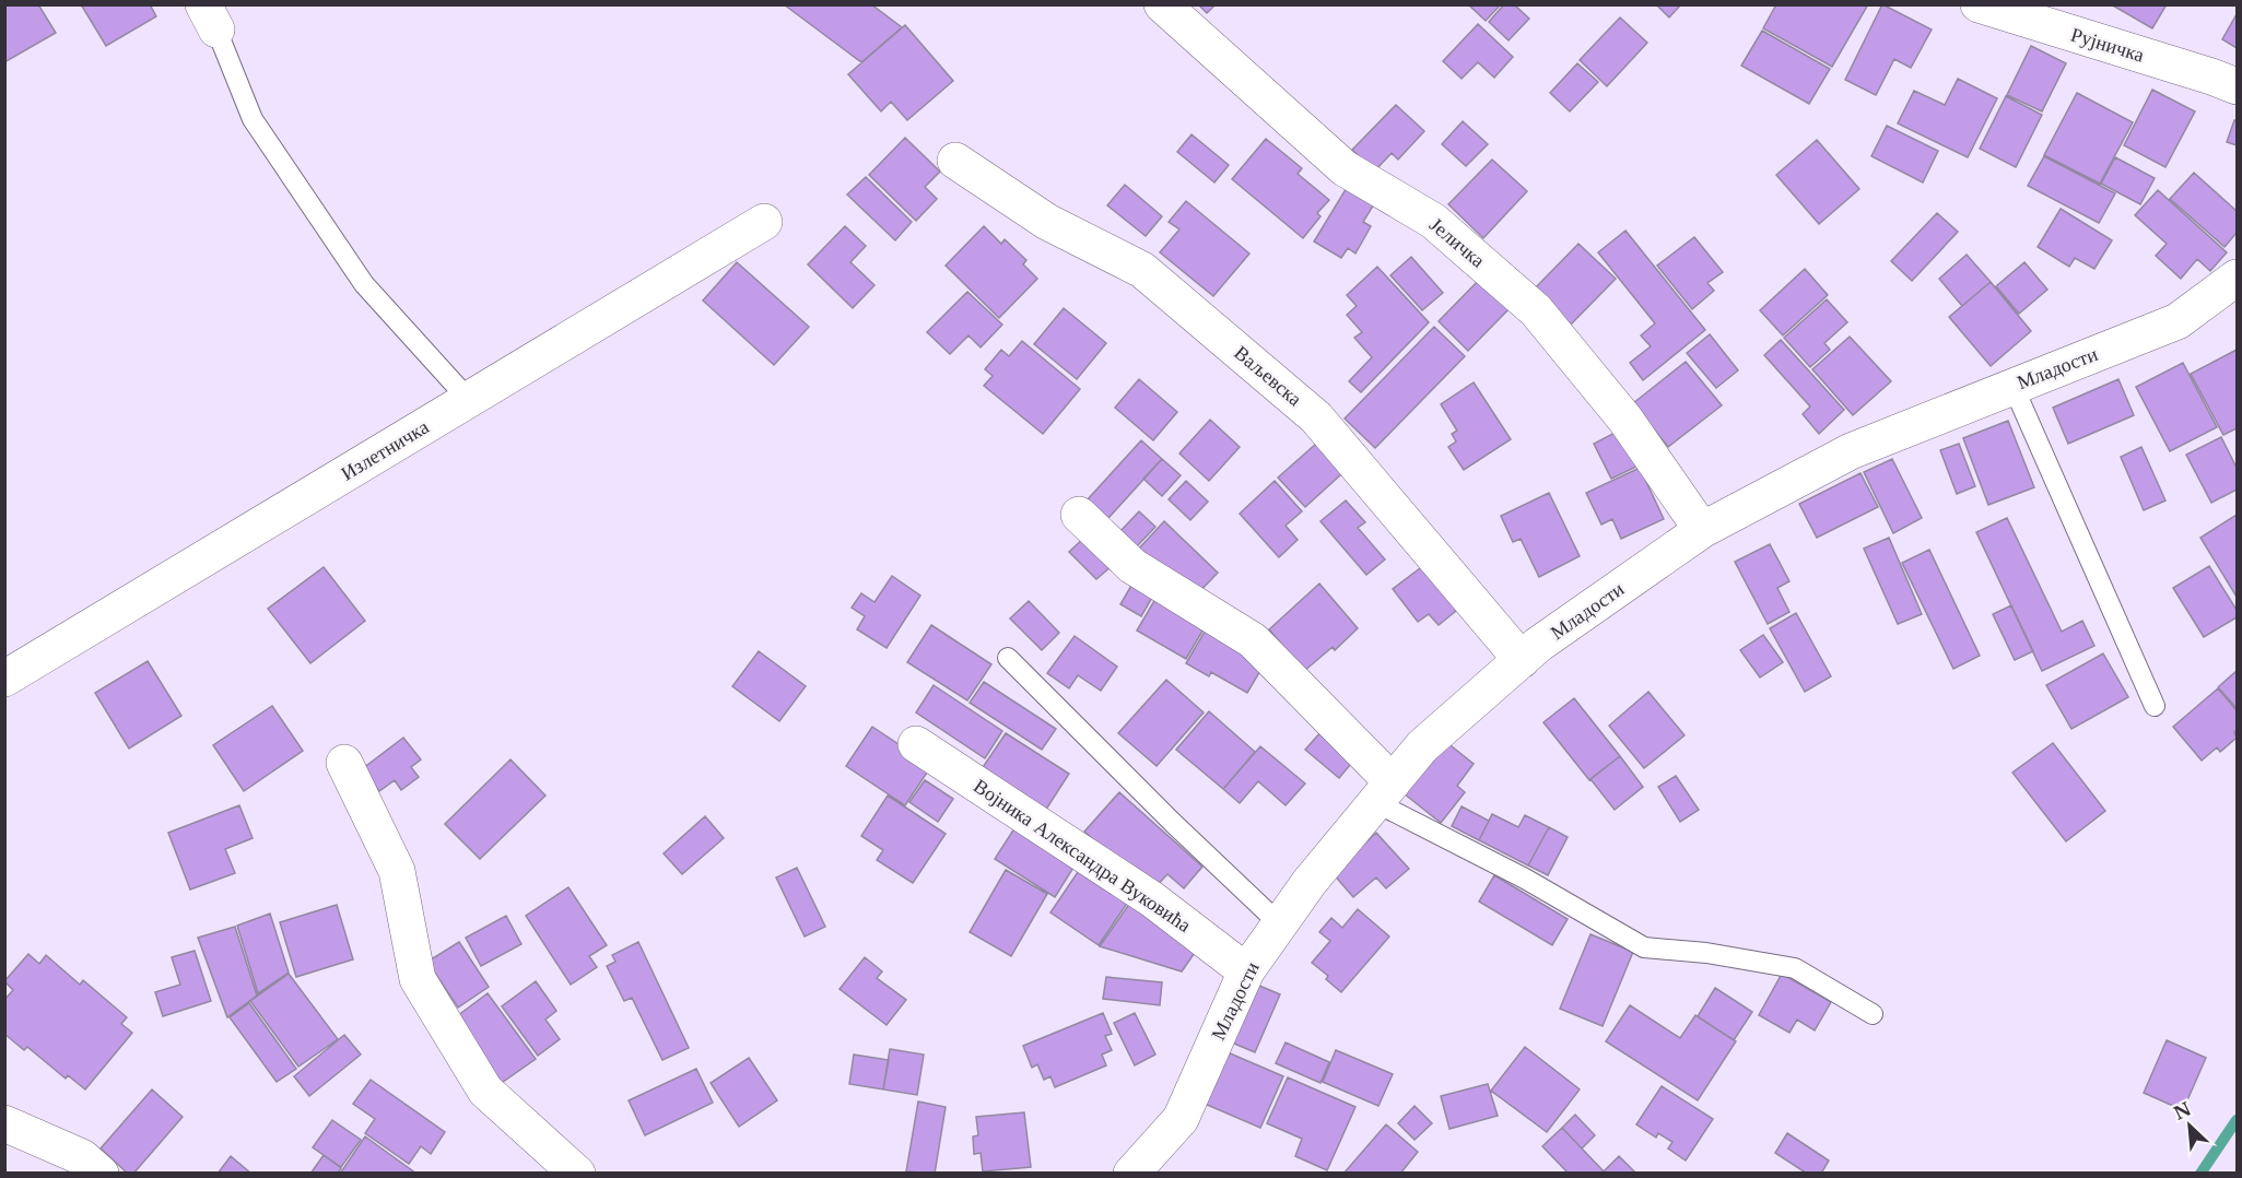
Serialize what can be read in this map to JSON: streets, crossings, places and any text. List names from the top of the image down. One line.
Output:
{"streets":{"street":["Рујничка","Јеличка","Младости","Ваљевска","Излетничка","Војника Александра Вуковића"]},"crossings":[["Јеличка","Младости"],["Младости","Ваљевска"],["Младости","Војника Александра Вуковића"]],"north":"top left"}
